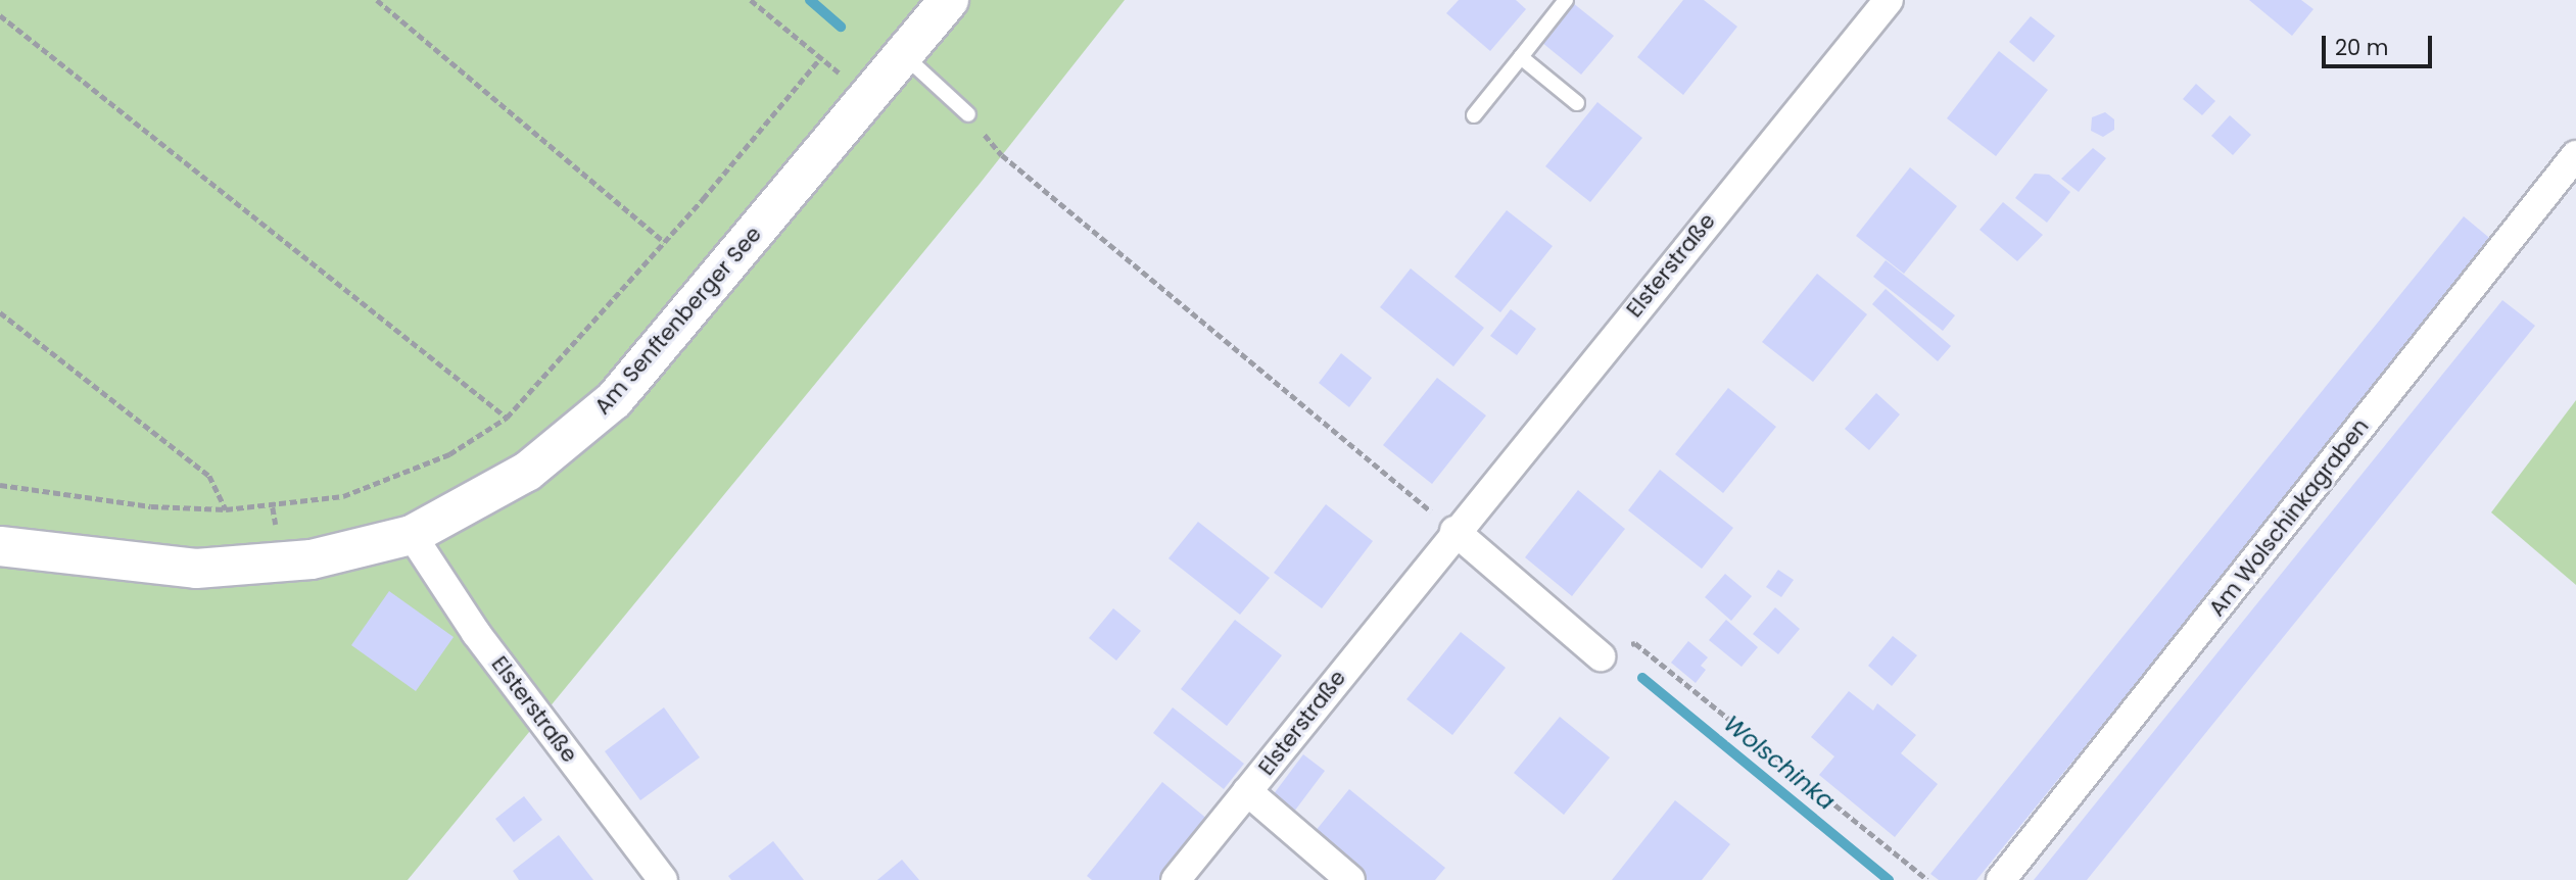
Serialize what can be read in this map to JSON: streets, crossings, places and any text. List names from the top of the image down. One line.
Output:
{"streets":{"street":["Elsterstraße","Am Senftenberger See","Am Wolschinkagraben"]},"crossings":[["Elsterstraße","Am Senftenberger See"]],"water":["Wolschinka"],"scale_bar":"20 m"}
